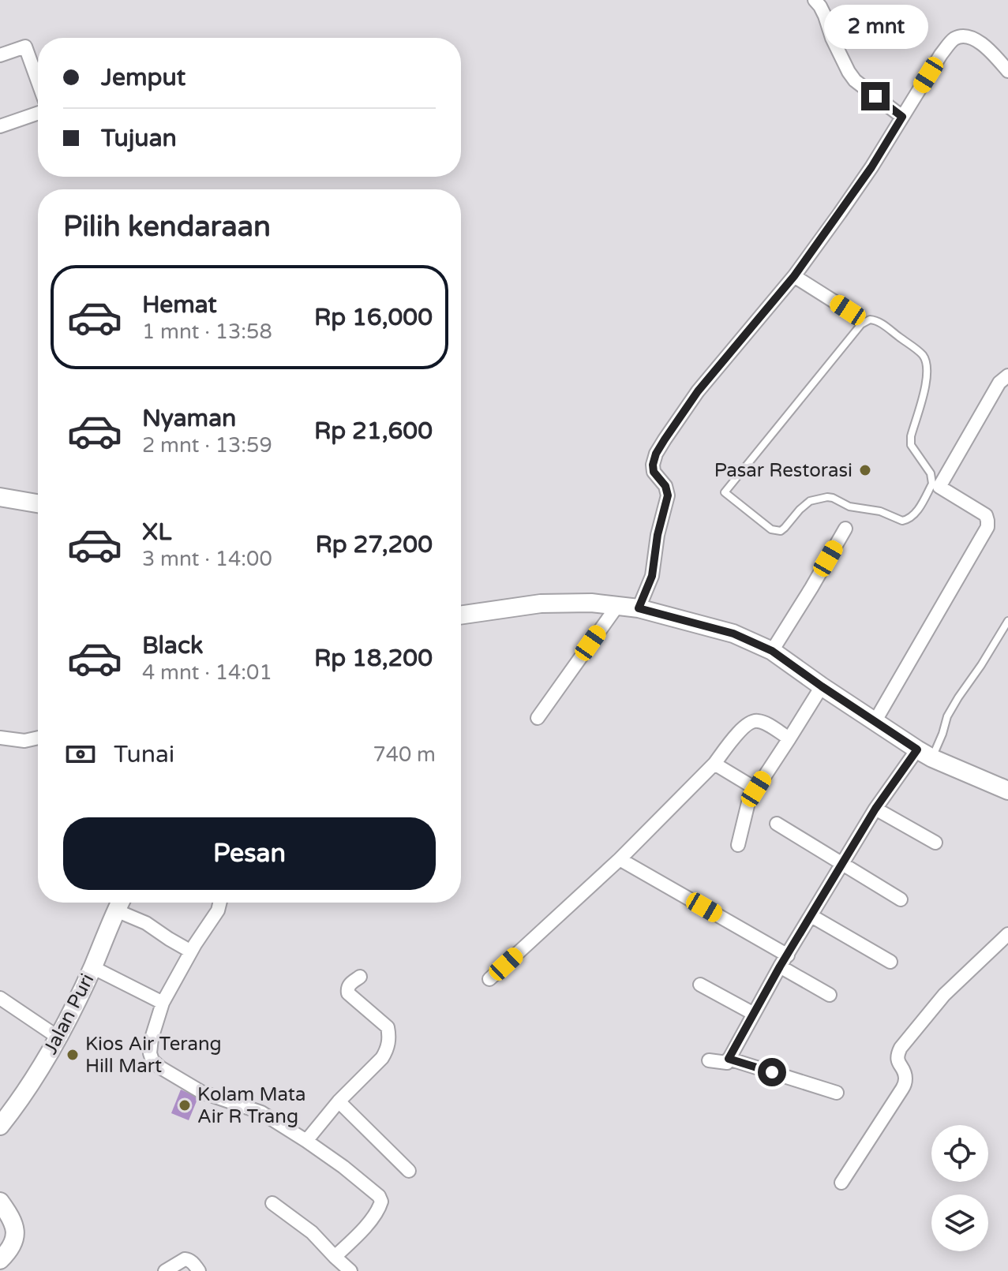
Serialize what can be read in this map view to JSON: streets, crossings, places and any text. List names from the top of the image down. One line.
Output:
{"streets":{"street":["Jalan Puri"]},"places":["Pasar Restorasi","Kios Air Terang Hill Mart","Kolam Mata Air R Trang"],"page":{"bubble":"2 mnt","banner":["Jemput","Tujuan"],"heading":"Pilih kendaraan","list":[{"name":"Hemat","note":"1 mnt · 13:58","value":"Rp 16,000"},{"name":"Nyaman","note":"2 mnt · 13:59","value":"Rp 21,600"},{"name":"XL","note":"3 mnt · 14:00","value":"Rp 27,200"},{"name":"Black","note":"4 mnt · 14:01","value":"Rp 18,200"}],"pay":["Tunai","740 m"],"buttons":"Pesan"}}
